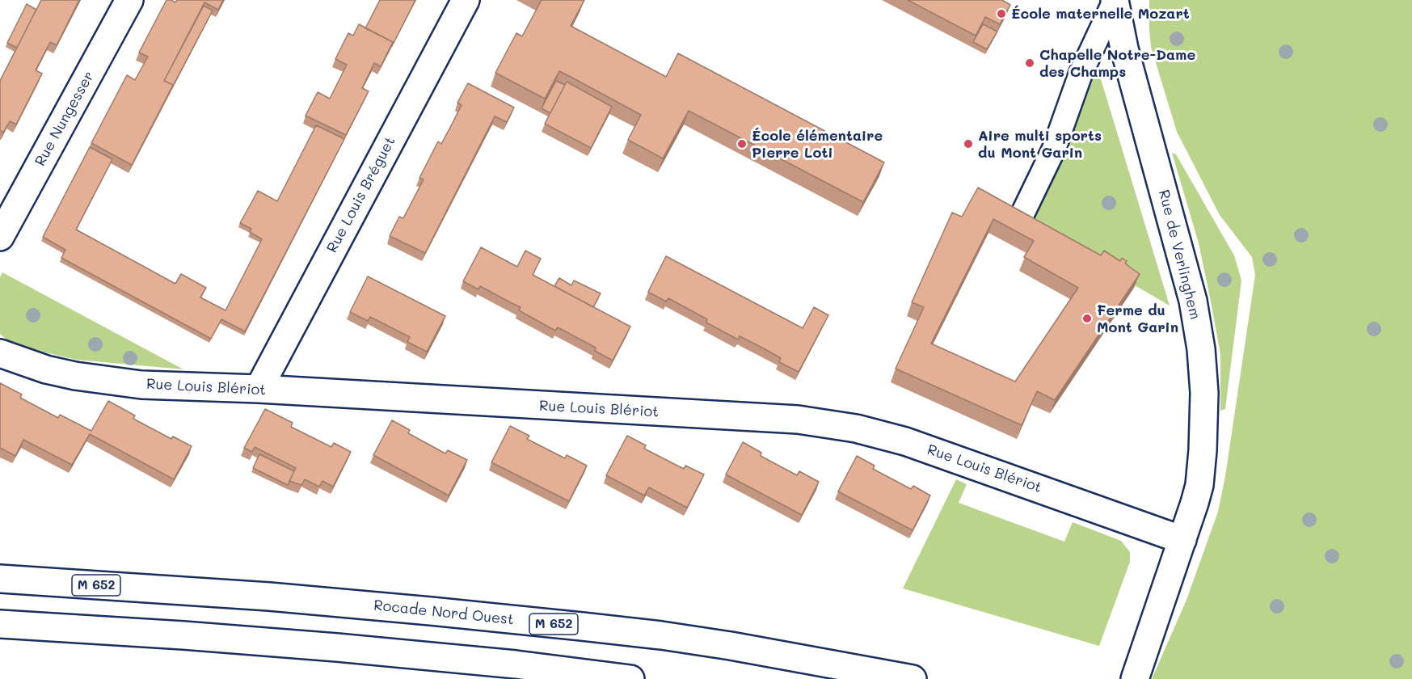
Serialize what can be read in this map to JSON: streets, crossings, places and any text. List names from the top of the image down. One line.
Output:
{"streets":{"main road":["Rue Nungesser","Rue Louis Bréguet","Rue de Verlinghem","Rue Louis Blériot","M 652","Rocade Nord Ouest"]},"crossings":[["Rue Louis Bréguet","Rue Louis Blériot"],["Rue de Verlinghem","Rue Louis Blériot"]],"places":["École maternelle Mozart","Chapelle Notre-Dame des Champs","École élémentaire Pierre Loti","Aire multi sports du Mont Garin","Ferme du Mont Garin"]}
